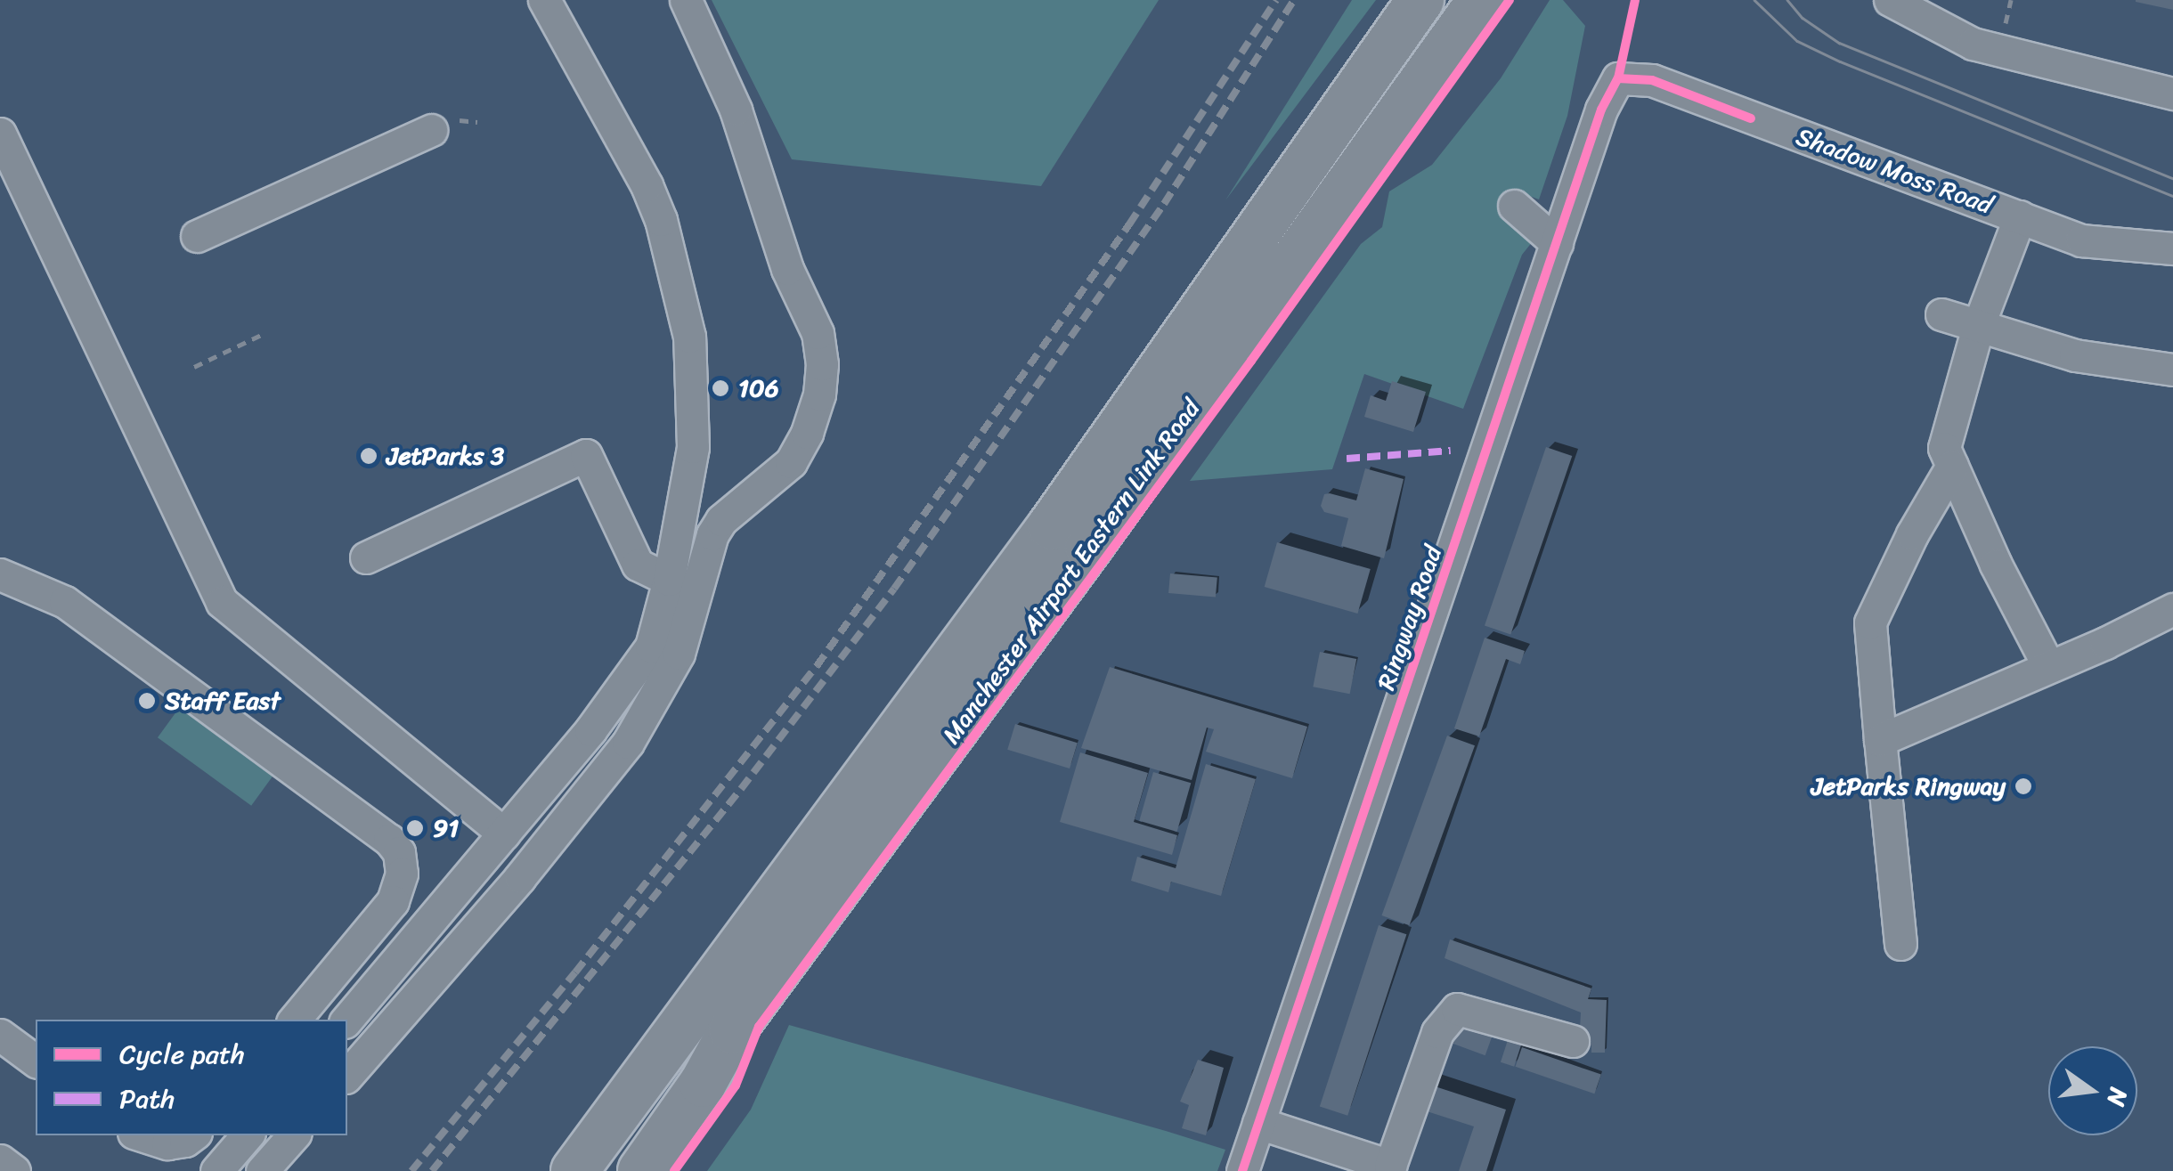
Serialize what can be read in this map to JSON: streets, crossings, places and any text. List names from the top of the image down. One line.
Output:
{"streets":{"highway":["Manchester Airport Eastern Link Road"],"street":["Shadow Moss Road","Ringway Road"]},"crossings":[["Shadow Moss Road","Ringway Road"]],"places":["106","JetParks 3","Staff East","JetParks Ringway","91"],"legend":["Cycle path","Path"],"north":"right"}
